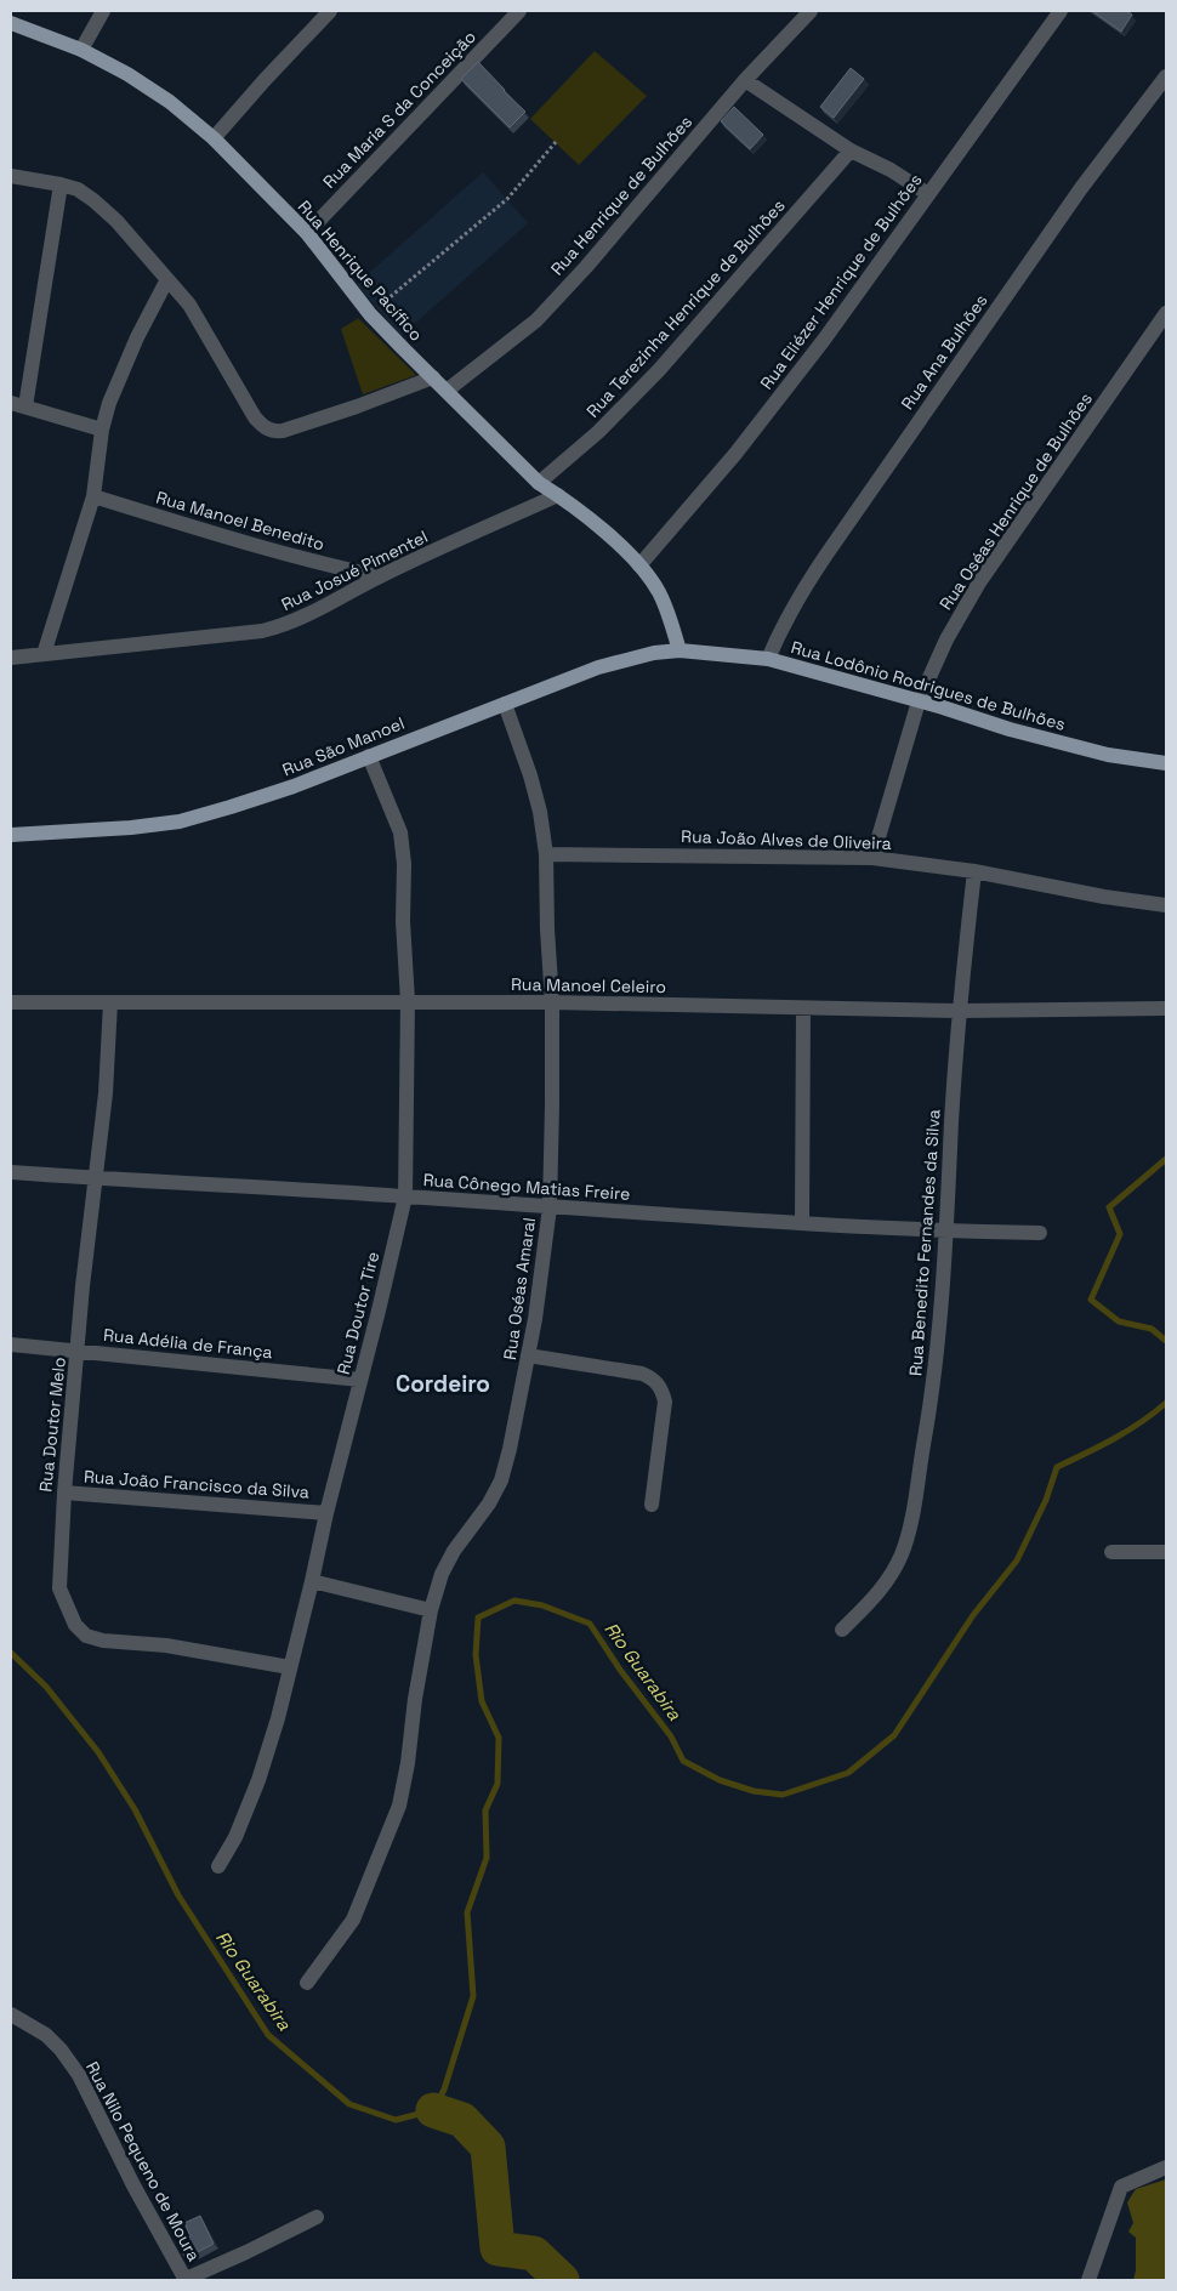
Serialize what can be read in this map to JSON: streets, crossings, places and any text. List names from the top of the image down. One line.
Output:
{"streets":{"main road":["Rua Henrique Pacífico","Rua Lodônio Rodrigues de Bulhões","Rua São Manoel"],"street":["Rua Maria S da Conceição","Rua Henrique de Bulhões","Rua Eliézer Henrique de Bulhões","Rua Terezinha Henrique de Bulhões","Rua Ana Bulhões","Rua Oséas Henrique de Bulhões","Rua Manoel Benedito","Rua Josué Pimentel","Rua João Alves de Oliveira","Rua Manoel Celeiro","Rua Cônego Matias Freire","Rua Benedito Fernandes da Silva","Rua Oséas Amaral","Rua Doutor Tire","Rua Adélia de França","Rua Doutor Melo","Rua João Francisco da Silva","Rua Nilo Pequeno de Moura"]},"crossings":[["Rua Maria S da Conceição","Rua Henrique Pacífico"],["Rua Henrique de Bulhões","Rua Henrique Pacífico"],["Rua Henrique Pacífico","Rua Eliézer Henrique de Bulhões"],["Rua Henrique Pacífico","Rua Terezinha Henrique de Bulhões"],["Rua Henrique Pacífico","Rua Josué Pimentel"],["Rua Henrique Pacífico","Rua Lodônio Rodrigues de Bulhões"],["Rua Henrique Pacífico","Rua São Manoel"],["Rua Ana Bulhões","Rua Lodônio Rodrigues de Bulhões"],["Rua Oséas Henrique de Bulhões","Rua Lodônio Rodrigues de Bulhões"],["Rua Oséas Henrique de Bulhões","Rua João Alves de Oliveira"],["Rua Manoel Benedito","Rua Josué Pimentel"],["Rua Lodônio Rodrigues de Bulhões","Rua São Manoel"],["Rua São Manoel","Rua Oséas Amaral"],["Rua São Manoel","Rua Doutor Tire"],["Rua João Alves de Oliveira","Rua Benedito Fernandes da Silva"],["Rua João Alves de Oliveira","Rua Oséas Amaral"],["Rua Manoel Celeiro","Rua Benedito Fernandes da Silva"],["Rua Manoel Celeiro","Rua Oséas Amaral"],["Rua Manoel Celeiro","Rua Doutor Tire"],["Rua Manoel Celeiro","Rua Doutor Melo"],["Rua Cônego Matias Freire","Rua Benedito Fernandes da Silva"],["Rua Cônego Matias Freire","Rua Oséas Amaral"],["Rua Cônego Matias Freire","Rua Doutor Tire"],["Rua Cônego Matias Freire","Rua Doutor Melo"],["Rua Doutor Tire","Rua Adélia de França"],["Rua Doutor Tire","Rua Doutor Melo"],["Rua Doutor Tire","Rua João Francisco da Silva"],["Rua Adélia de França","Rua Doutor Melo"],["Rua Doutor Melo","Rua João Francisco da Silva"]],"districts":["Cordeiro"],"water":["Rio Guarabira"]}
